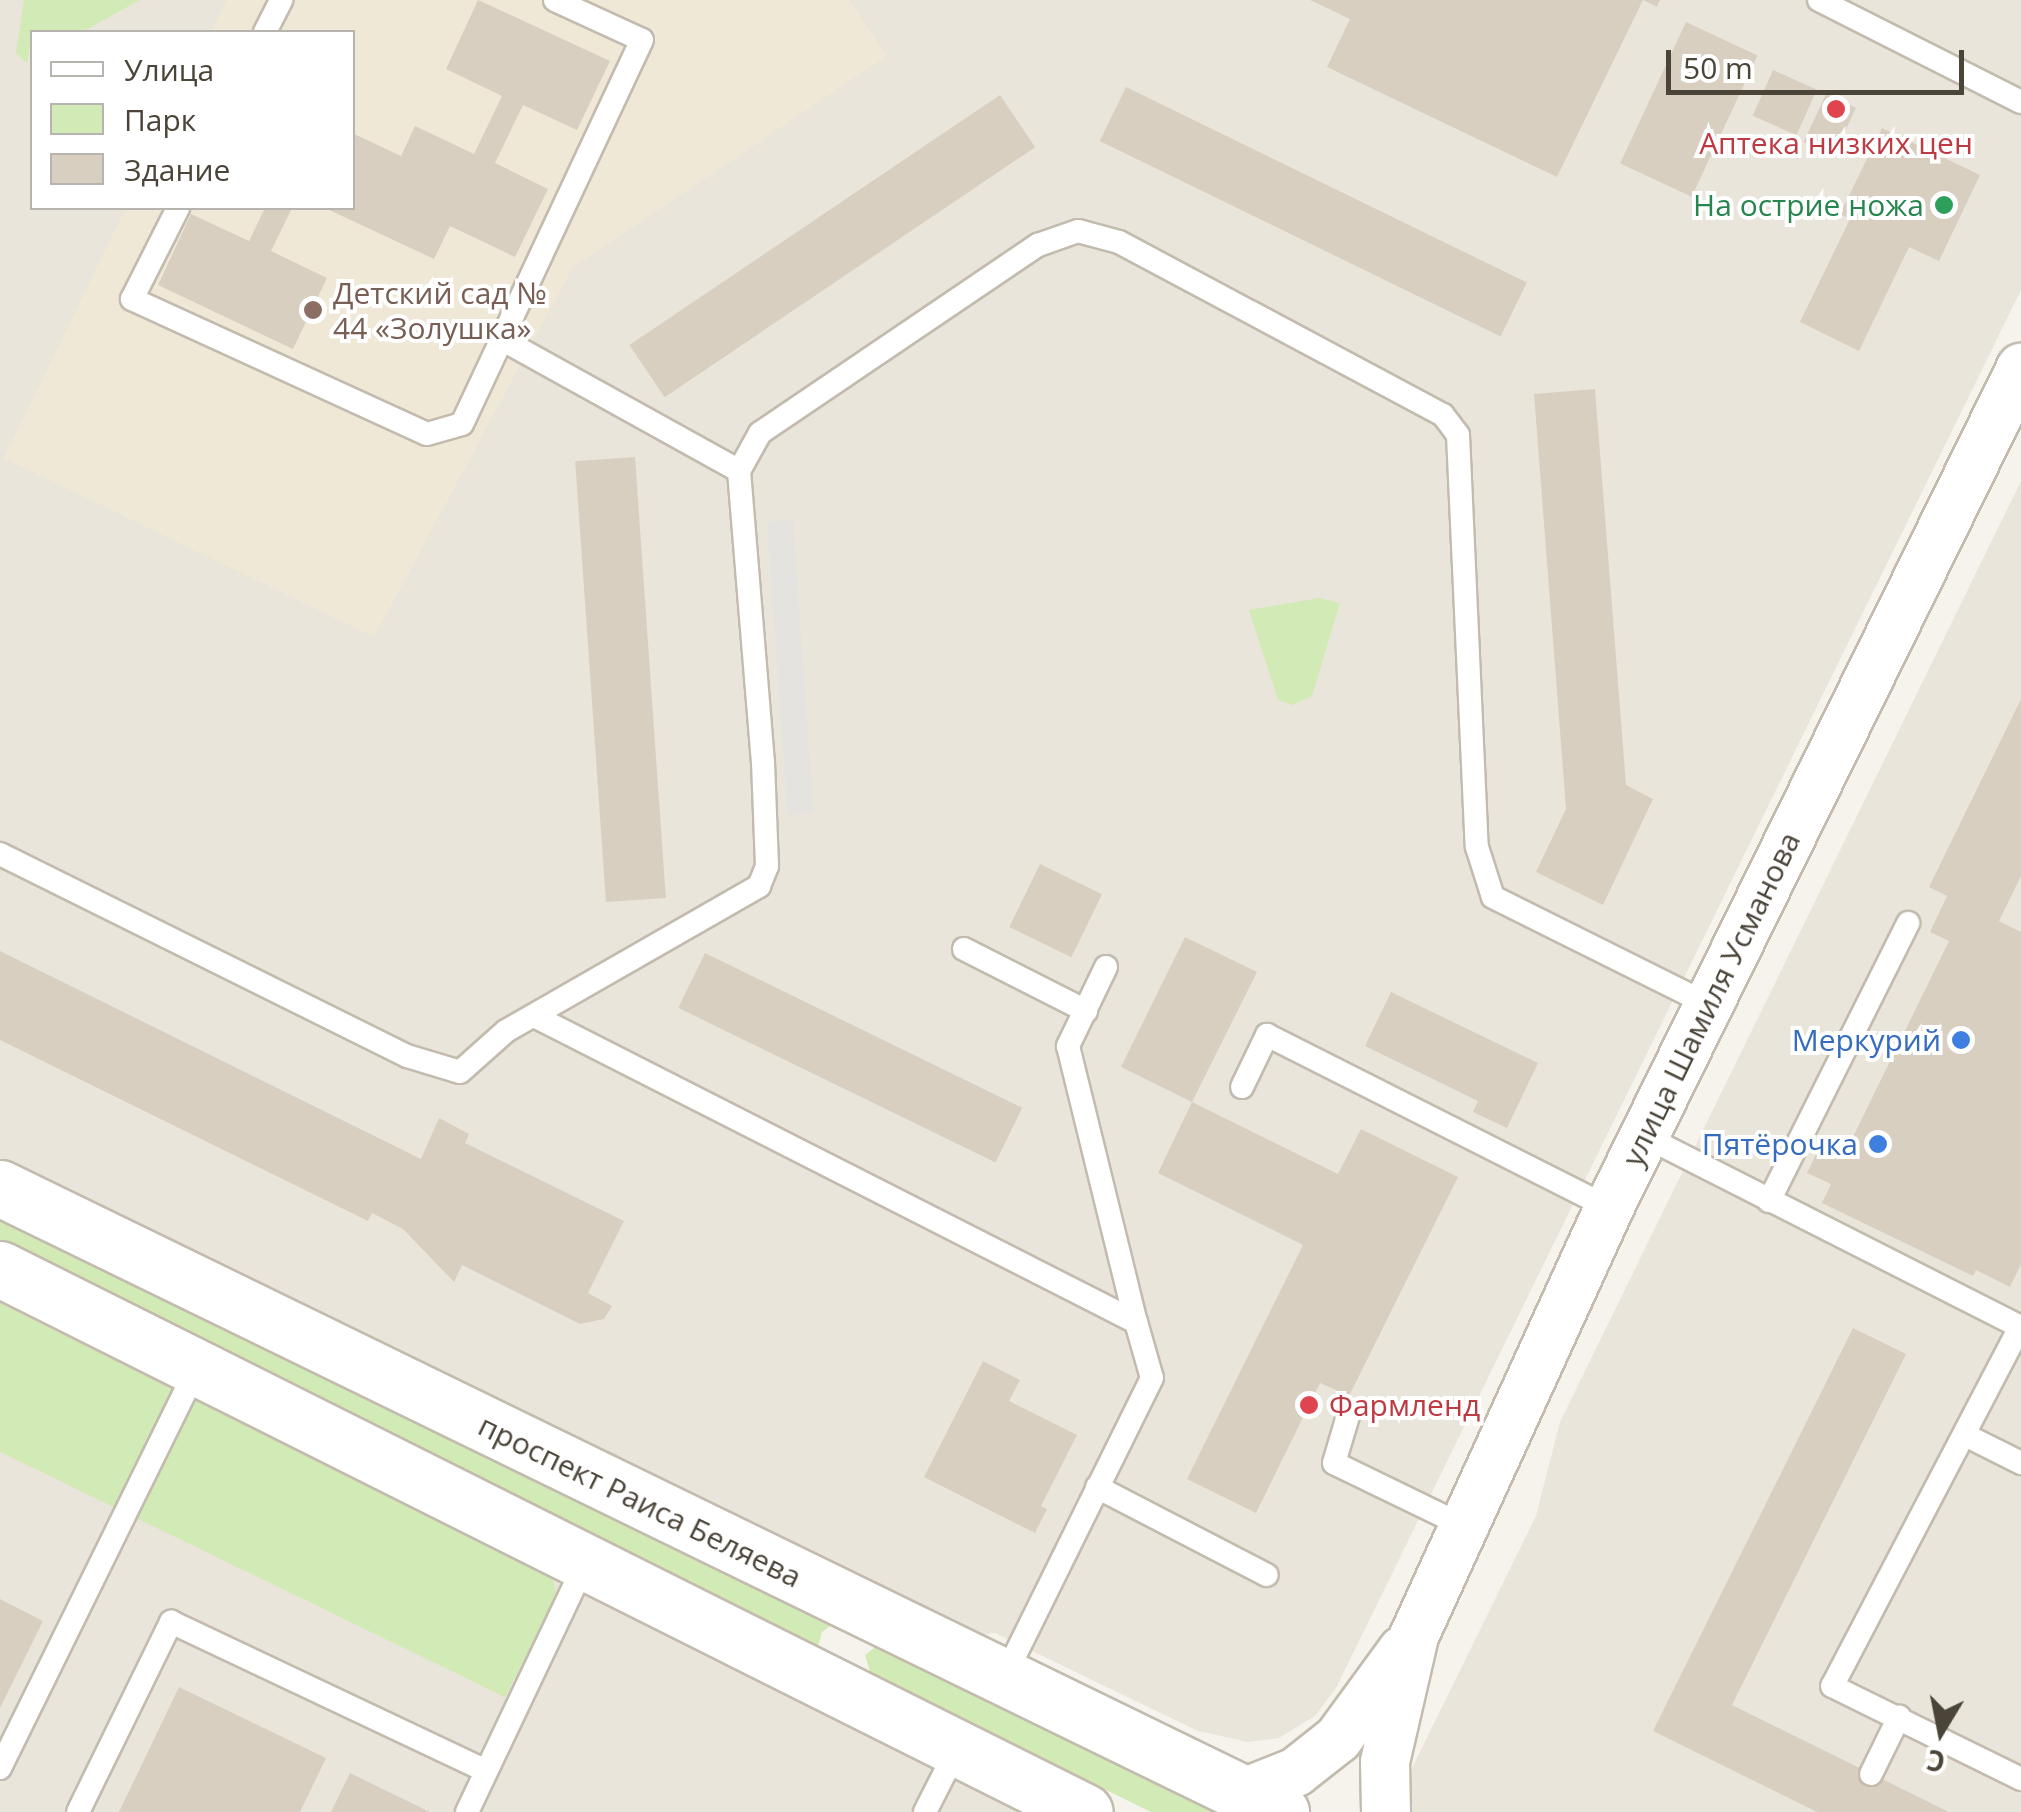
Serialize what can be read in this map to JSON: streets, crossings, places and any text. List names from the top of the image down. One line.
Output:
{"streets":{"street":["улица Шамиля Усманова","проспект Раиса Беляева"]},"crossings":[["улица Шамиля Усманова","проспект Раиса Беляева"]],"places":["Аптека низких цен","На острие ножа","Детский сад № 44 «Золушка»","Меркурий","Пятёрочка","Фармленд"],"legend":["Улица","Парк","Здание"],"scale_bar":"50 m","north":"bottom"}
